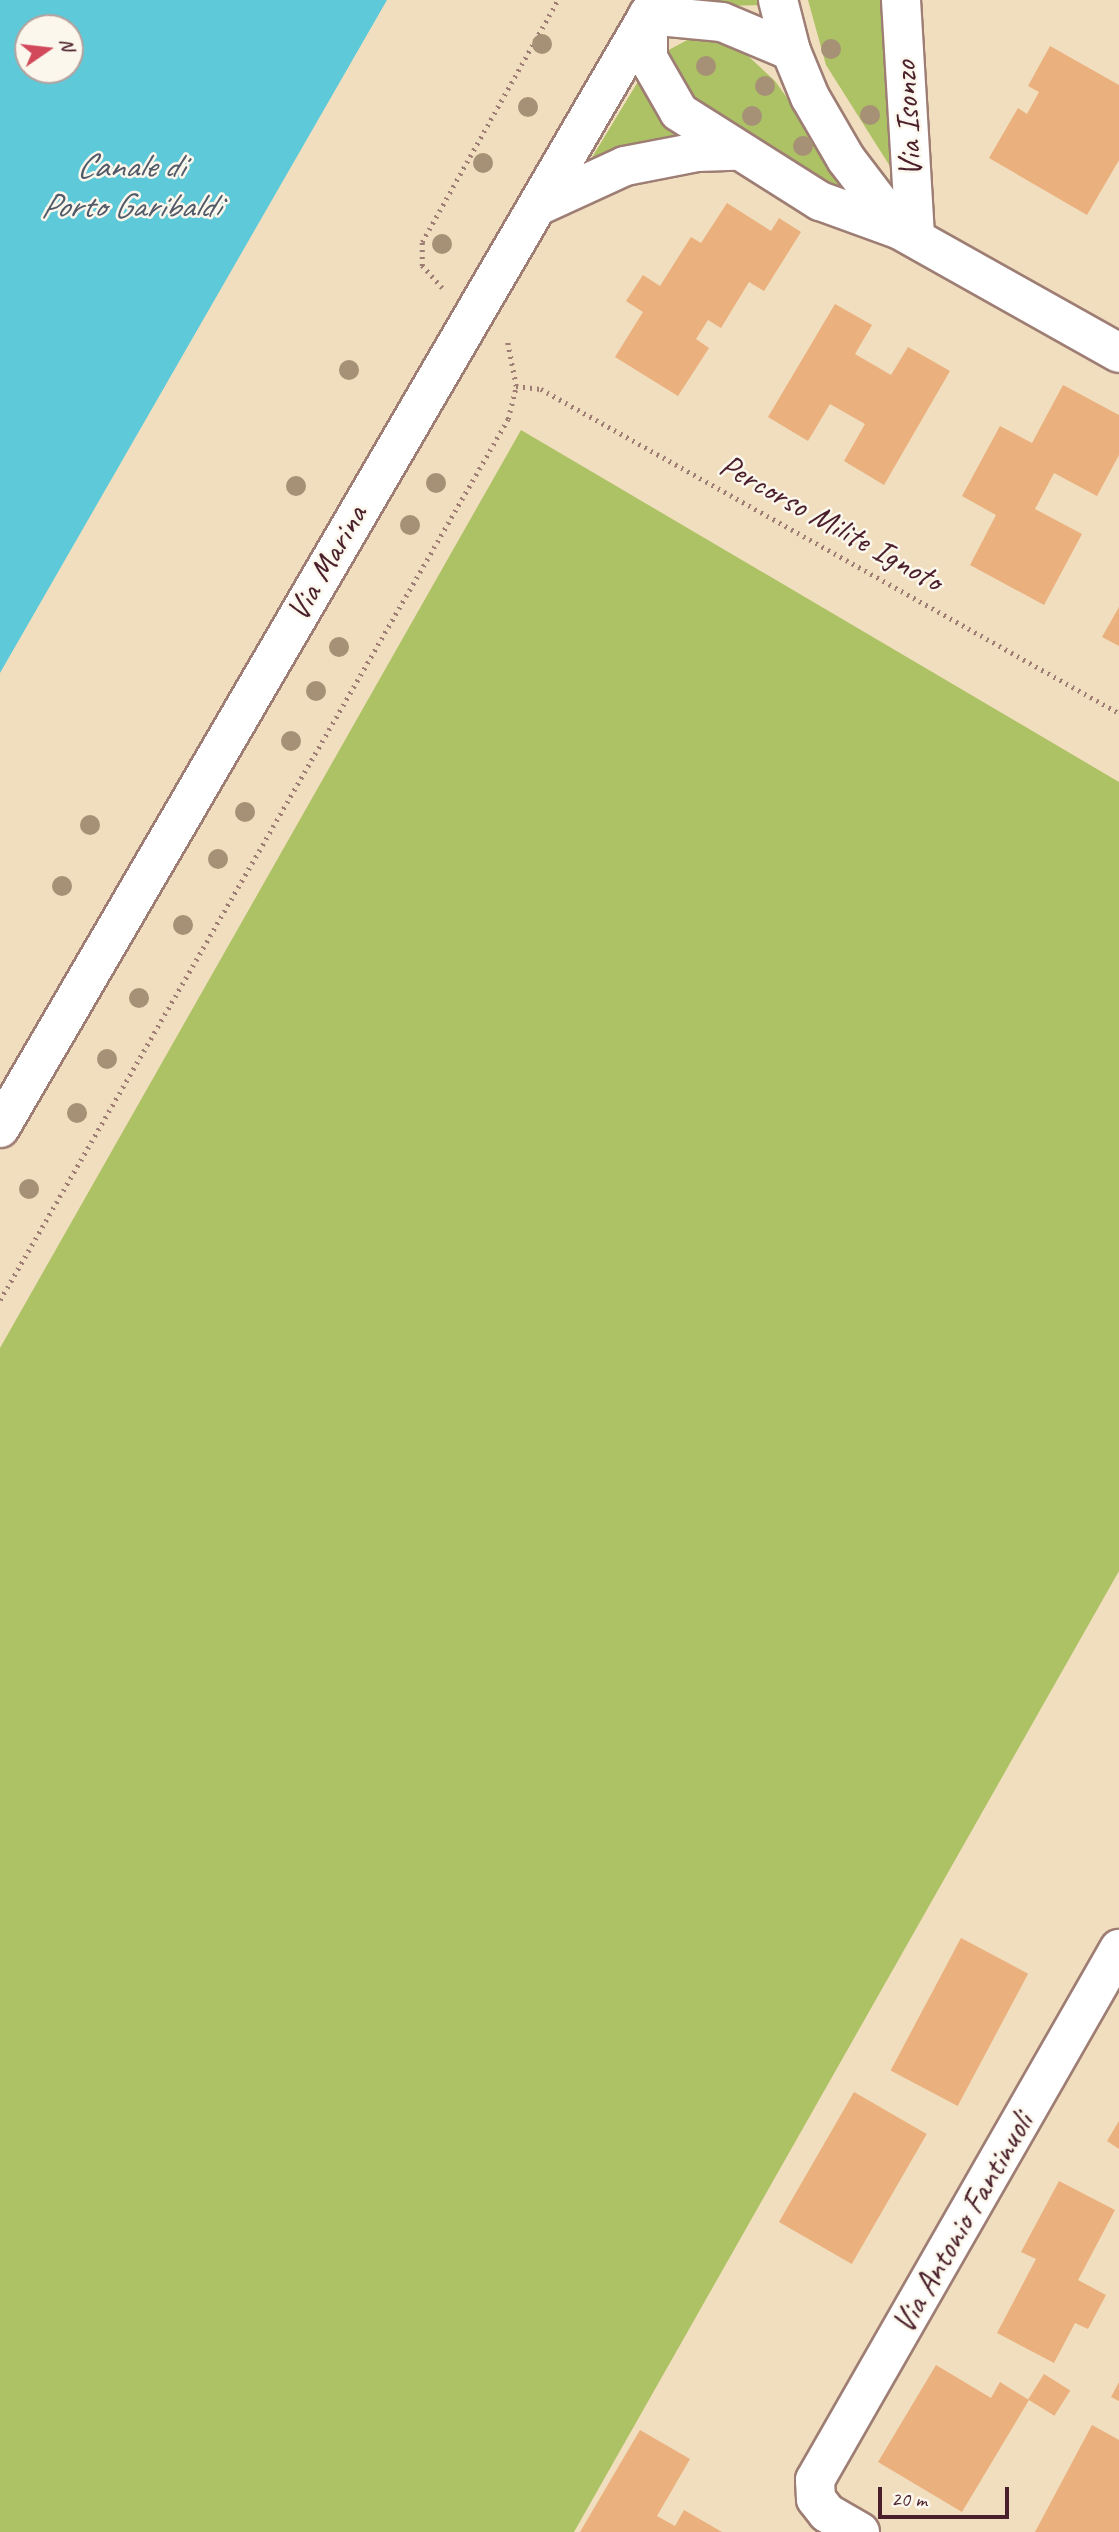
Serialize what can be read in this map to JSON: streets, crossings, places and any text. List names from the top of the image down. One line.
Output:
{"streets":{"street":["Via Isonzo","Via Marina","Via Antonio Fantinuoli"],"path":["Percorso Milite Ignoto"]},"water":["Canale di Porto Garibaldi"],"scale_bar":"20 m","north":"right"}
